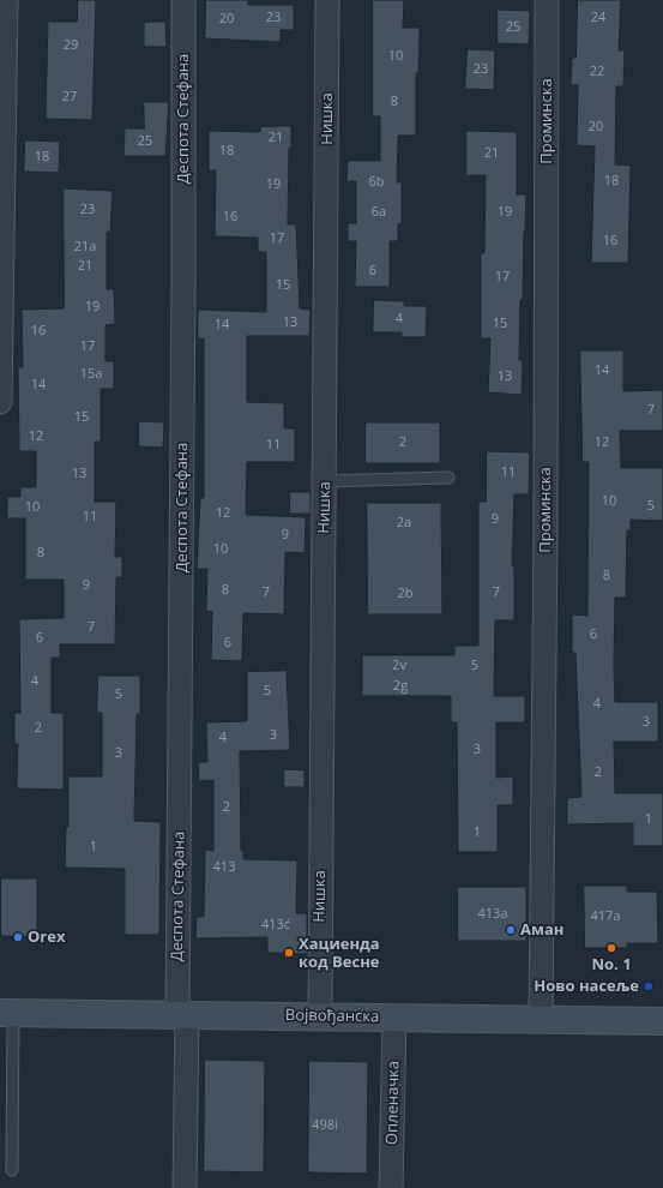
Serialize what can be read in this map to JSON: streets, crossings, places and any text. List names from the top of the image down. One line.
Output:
{"streets":{"main road":["Војвођанска"],"street":["Деспота Стефана","Нишка","Проминска","Опленачка"]},"crossings":[["Деспота Стефана","Војвођанска"],["Нишка","Војвођанска"],["Проминска","Војвођанска"],["Војвођанска","Опленачка"]],"places":["Аман","Orex","No. 1","Хациенда код Весне","Ново насеље"],"house_numbers":["23","24","20","25","29","10","23","22","27","8","20","21","25","18","21","18","18","6b","19","23","6a","19","16","17","16","21a","21","6","17","15","19","4","13","15","14","16","17","14","15a","13","14","7","15","12","2","12","11","11","13","10","5","10","12","11","9","2a","9","10","8","8","9","8","7","7","2b","7","6","6","6","2v","5","4","2g","5","5","4","3","2","3","4","3","3","2","2","1","1","1","413","413a","417a","413ć","498i"]}
